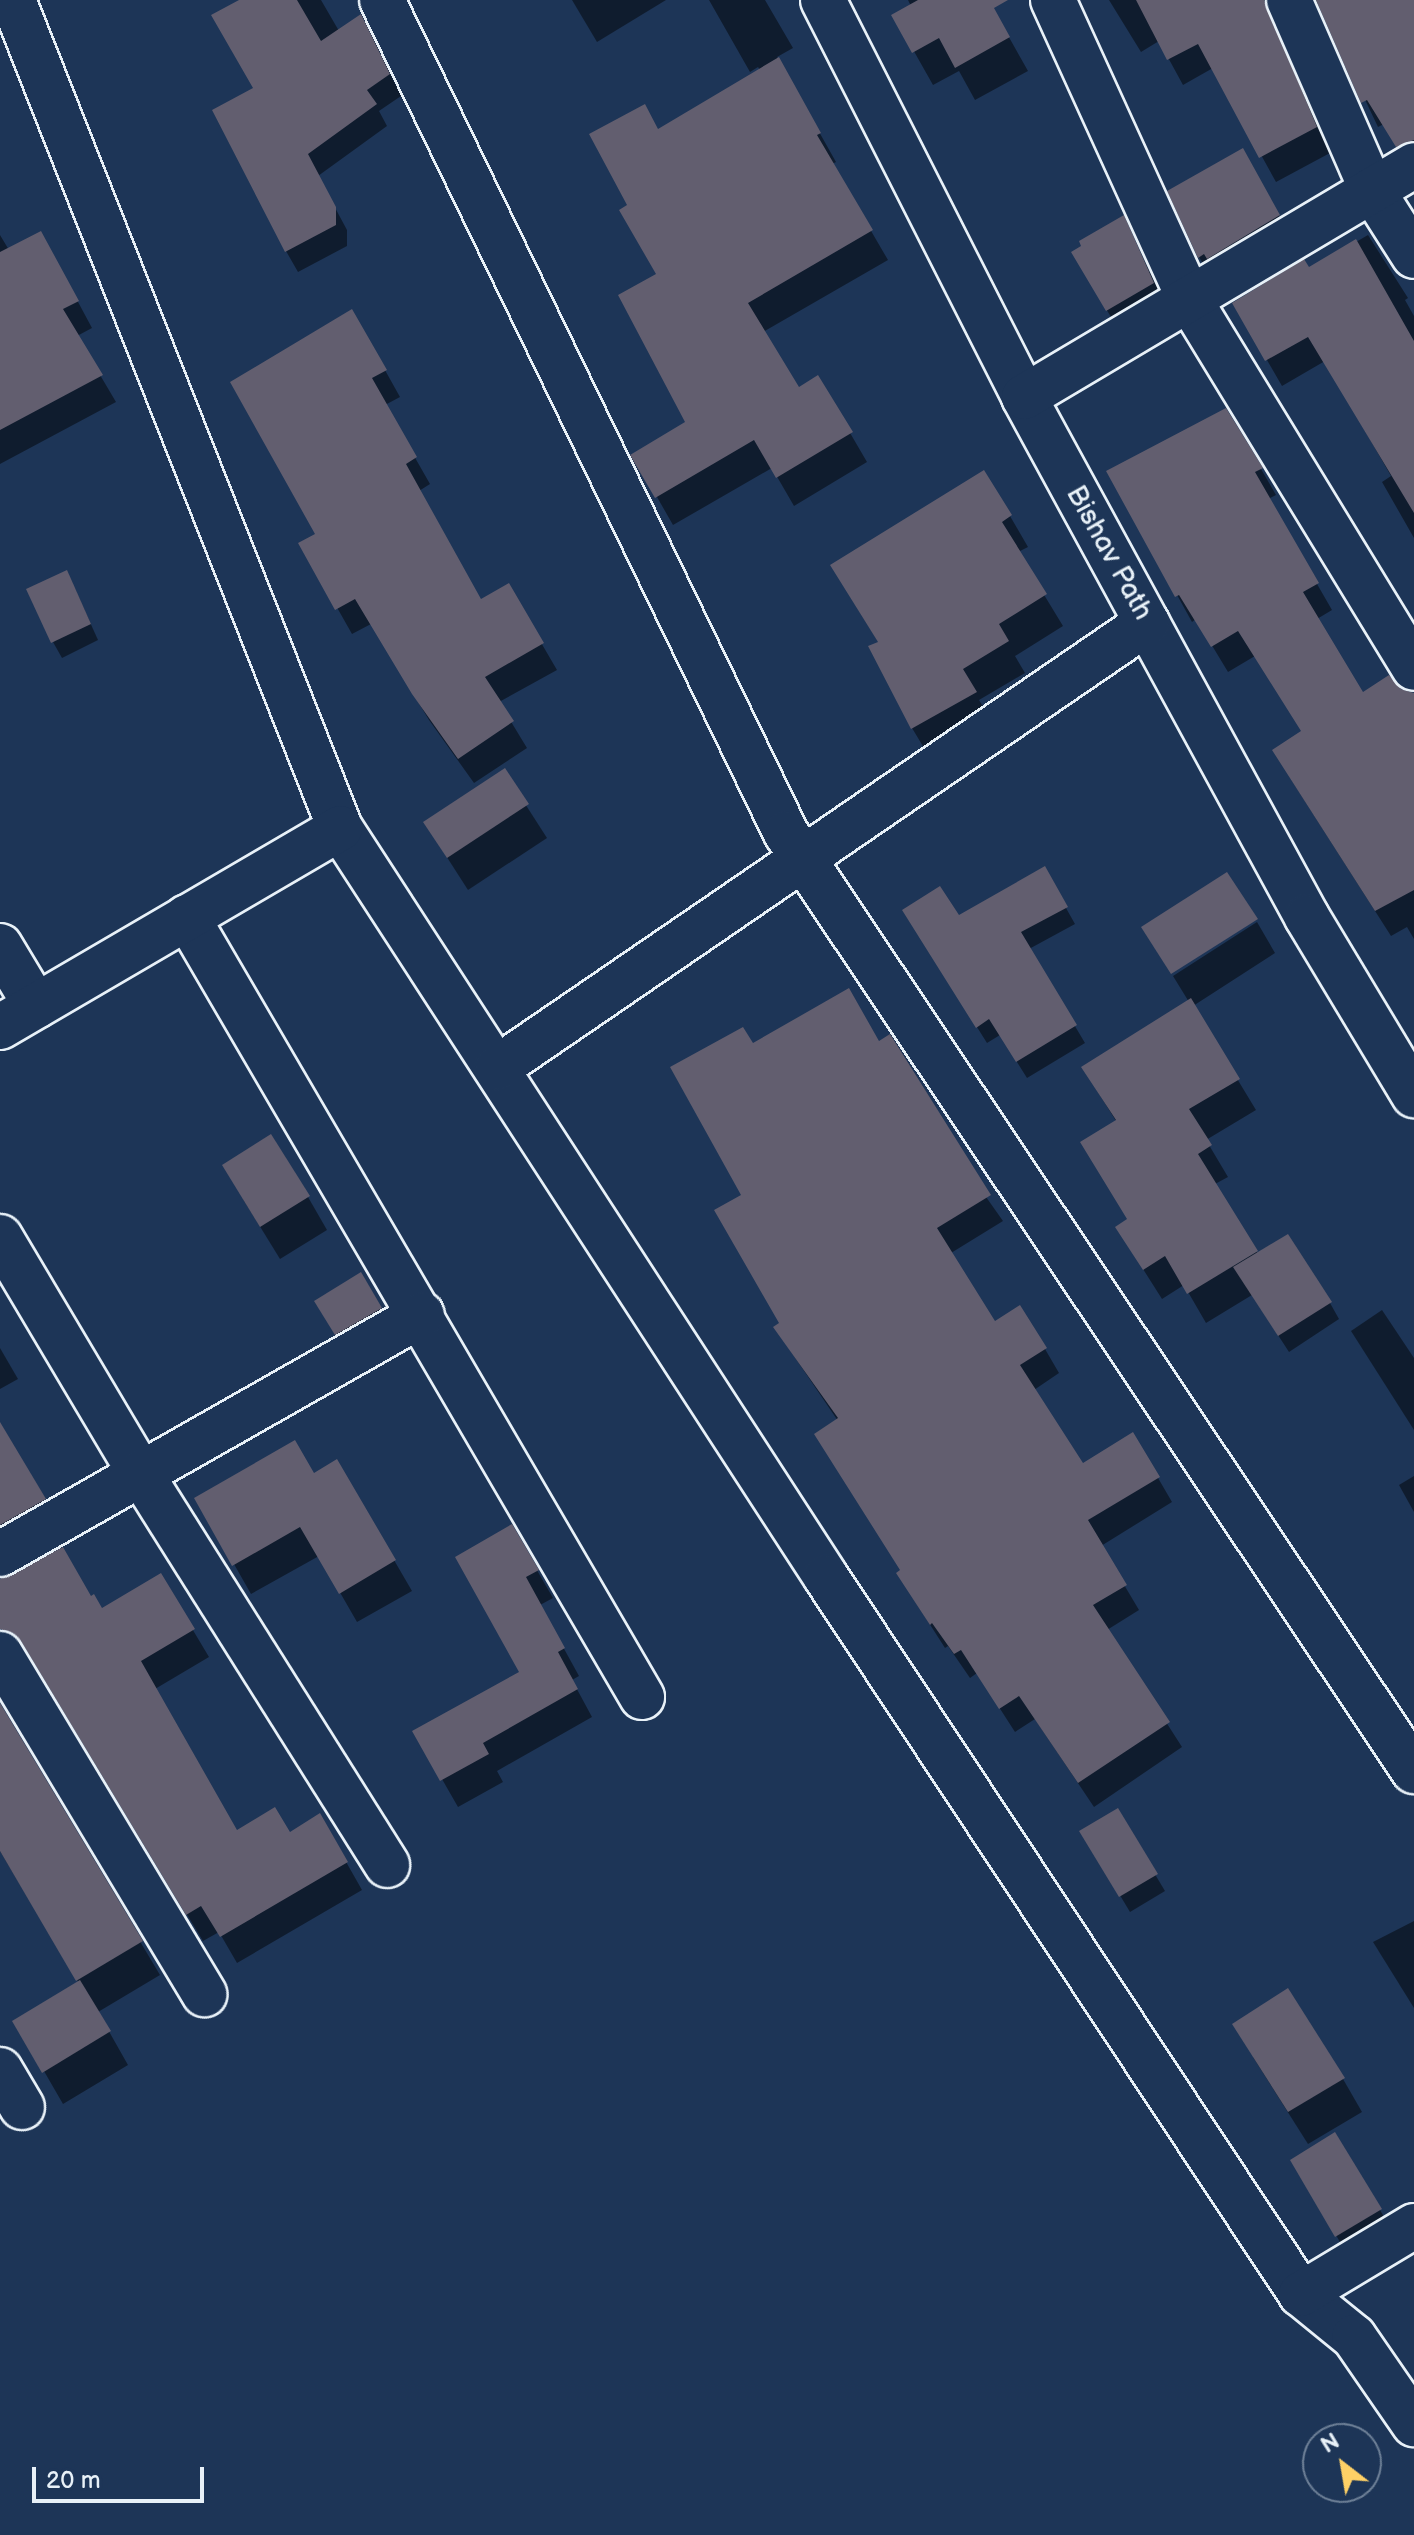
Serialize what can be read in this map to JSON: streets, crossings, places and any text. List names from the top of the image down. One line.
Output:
{"streets":{"street":["Bishav Path"]},"scale_bar":"20 m","north":"top left"}
